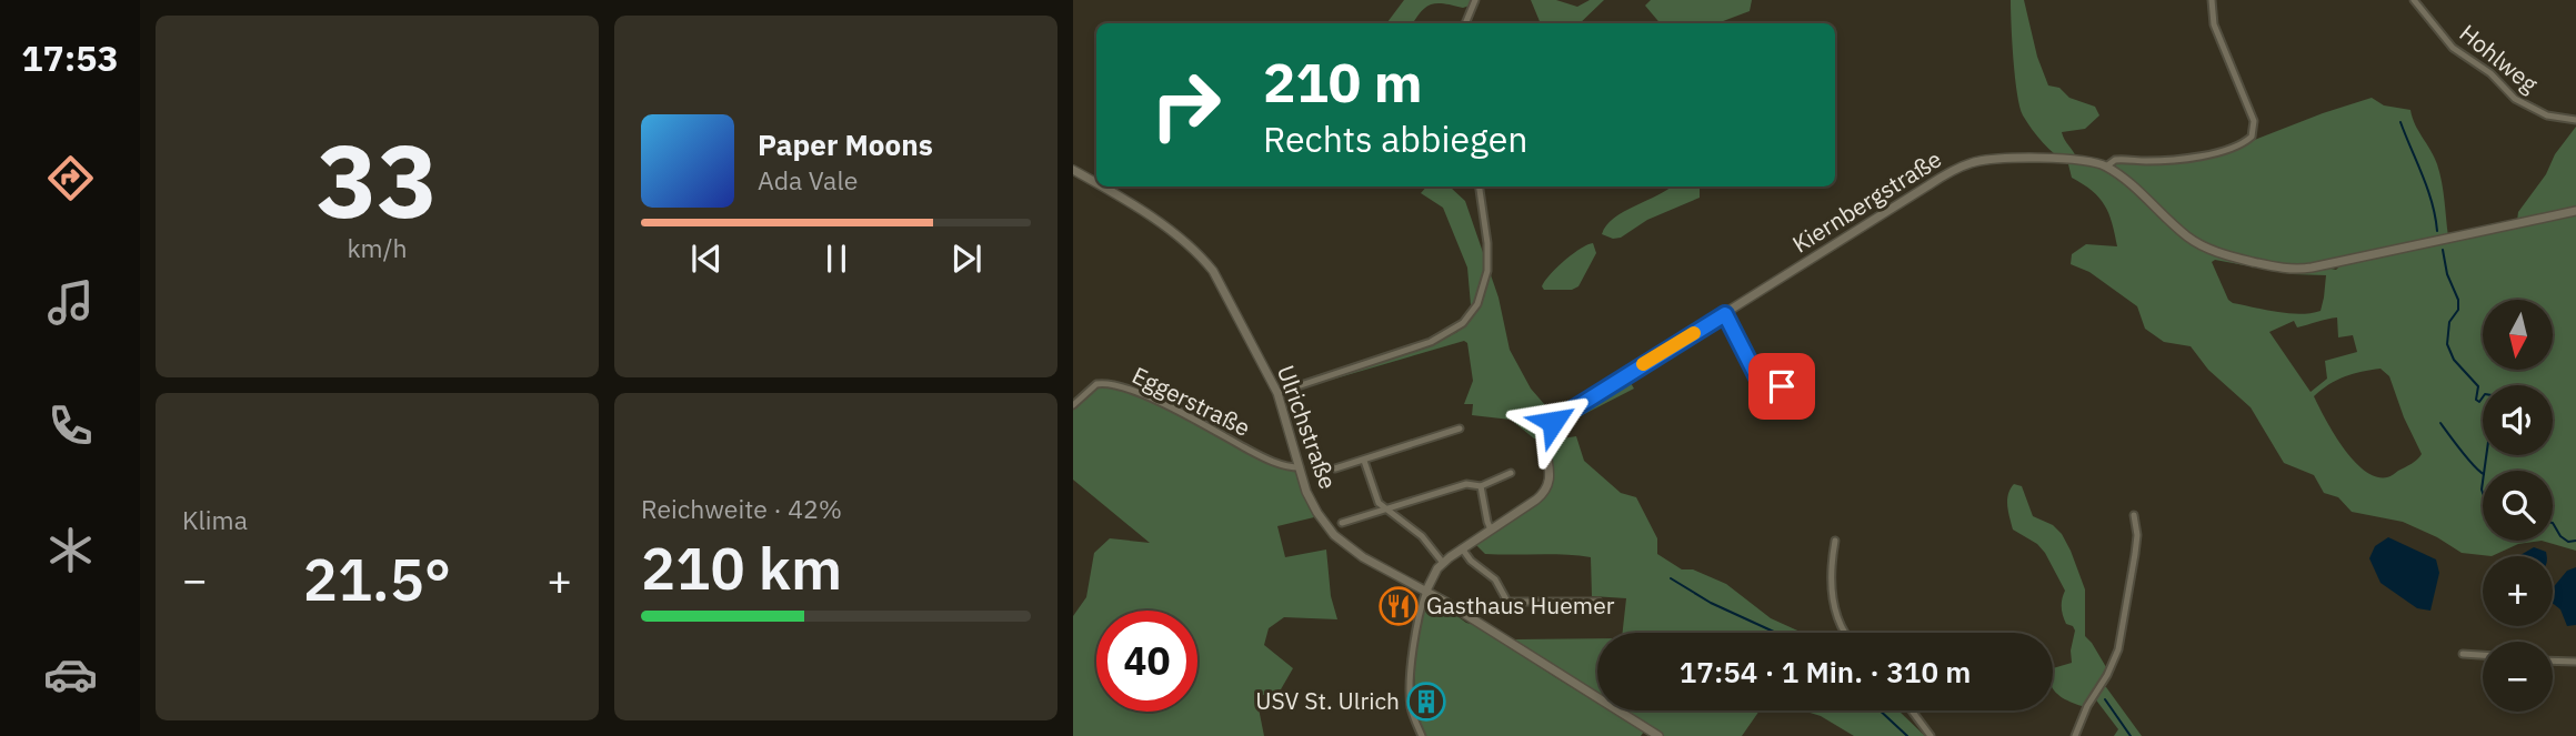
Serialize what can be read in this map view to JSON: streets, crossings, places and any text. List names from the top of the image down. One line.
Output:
{"streets":{"street":["Hohlweg","Kiernbergstraße","Eggerstraße","Ulrichstraße"]},"crossings":[["Kiernbergstraße","Ulrichstraße"],["Eggerstraße","Ulrichstraße"]],"places":{"restaurant":["Gasthaus Huemer"],"building":["USV St. Ulrich"]},"north":"bottom","page":{"tabs":"17:53","tile":[["33","km/h"],"Klima",["Reichweite · 42%","210 km"]],"turn":["210 m","Rechts abbiegen"],"song":["Paper Moons","Ada Vale"],"map_buttons":["+","−"],"heat":["−","21.5°","+"],"limit":"40","trip":"17:54 · 1 Min. · 310 m"}}
